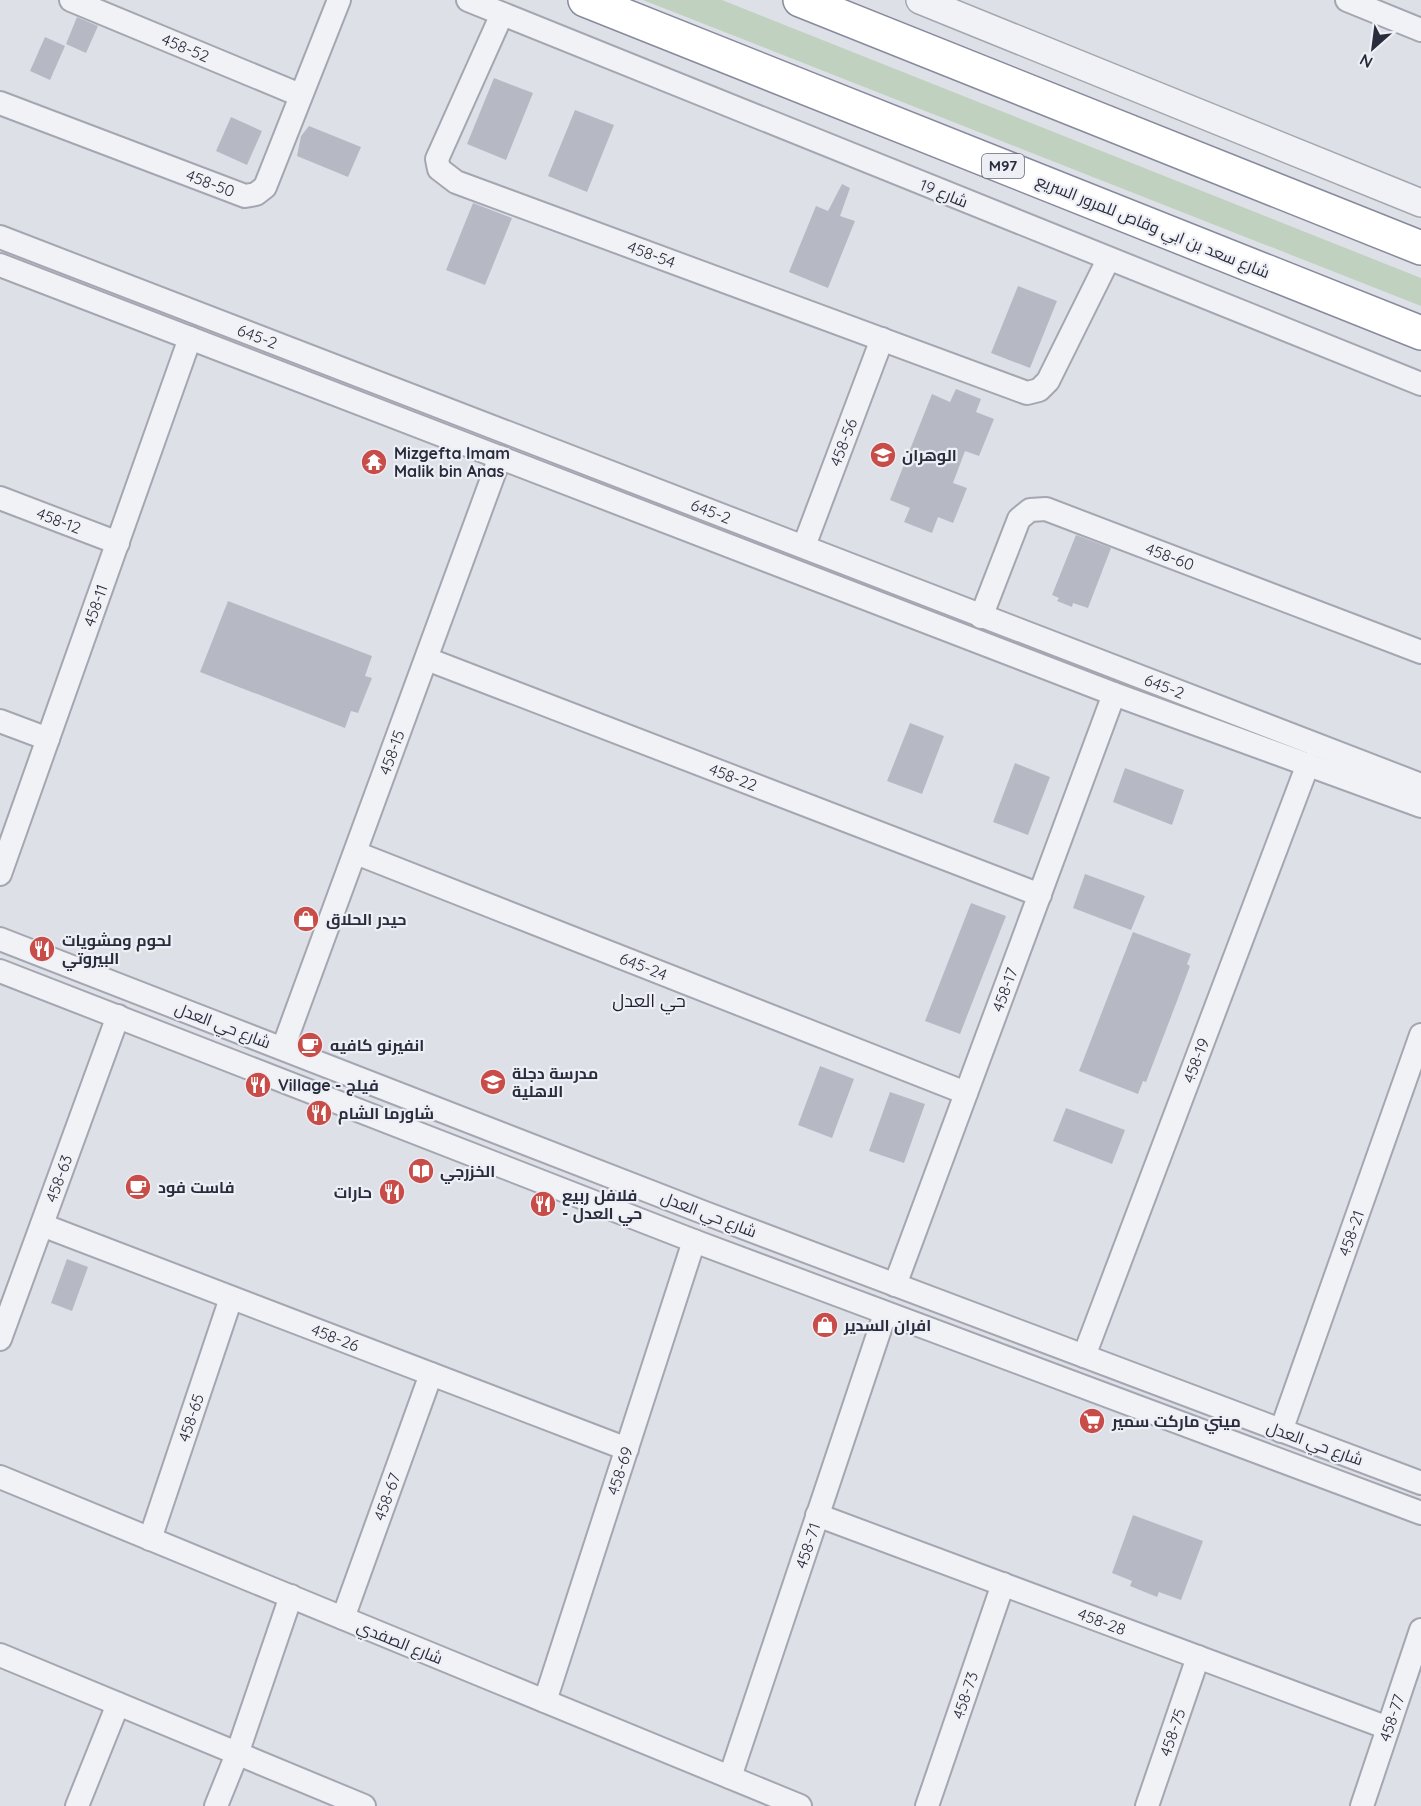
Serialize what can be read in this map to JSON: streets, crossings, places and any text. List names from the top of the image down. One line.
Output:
{"streets":{"highway":["M97","شارع سعد بن ابي وقاص للمرور السريع"],"street":["458-52","458-50","شارع 19","458-54","645-2","458-56","458-12","458-60","458-11","458-15","458-22","645-24","458-17","شارع حي العدل","458-19","458-63","458-21","458-26","458-65","458-69","458-67","458-71","458-28","شارع الصفدي","458-73","458-77","458-75"]},"crossings":[["458-52","458-50"],["شارع 19","458-54"],["458-54","458-56"],["645-2","458-56"],["645-2","458-60"],["645-2","458-11"],["645-2","458-15"],["645-2","458-17"],["645-2","458-19"],["458-12","458-11"],["458-15","458-22"],["458-15","645-24"],["458-15","شارع حي العدل"],["458-22","458-17"],["645-24","458-17"],["458-17","شارع حي العدل"],["شارع حي العدل","458-19"],["شارع حي العدل","458-63"],["شارع حي العدل","458-21"],["شارع حي العدل","458-69"],["شارع حي العدل","458-71"],["458-63","458-26"],["458-26","458-65"],["458-26","458-69"],["458-26","458-67"],["458-65","شارع الصفدي"],["458-69","شارع الصفدي"],["458-67","شارع الصفدي"],["458-71","458-28"],["458-71","شارع الصفدي"],["458-28","458-73"],["458-28","458-77"],["458-28","458-75"]],"districts":["حي العدل"],"places":{"school or university":["الوهران","مدرسة دجلة الاهلية"],"temple":["Mizgefta Imam Malik bin Anas"],"shop":["حيدر الحلاق","افران السدير"],"restaurant":["لحوم ومشويات البيروتي","Village - فيلج","شاورما الشام","حارات","فلافل ربيع - حي العدل"],"cafe":["انفيرنو كافيه","فاست فود"],"library":["الخزرجي"],"supermarket":["ميني ماركت سمير"]},"north":"bottom left"}
